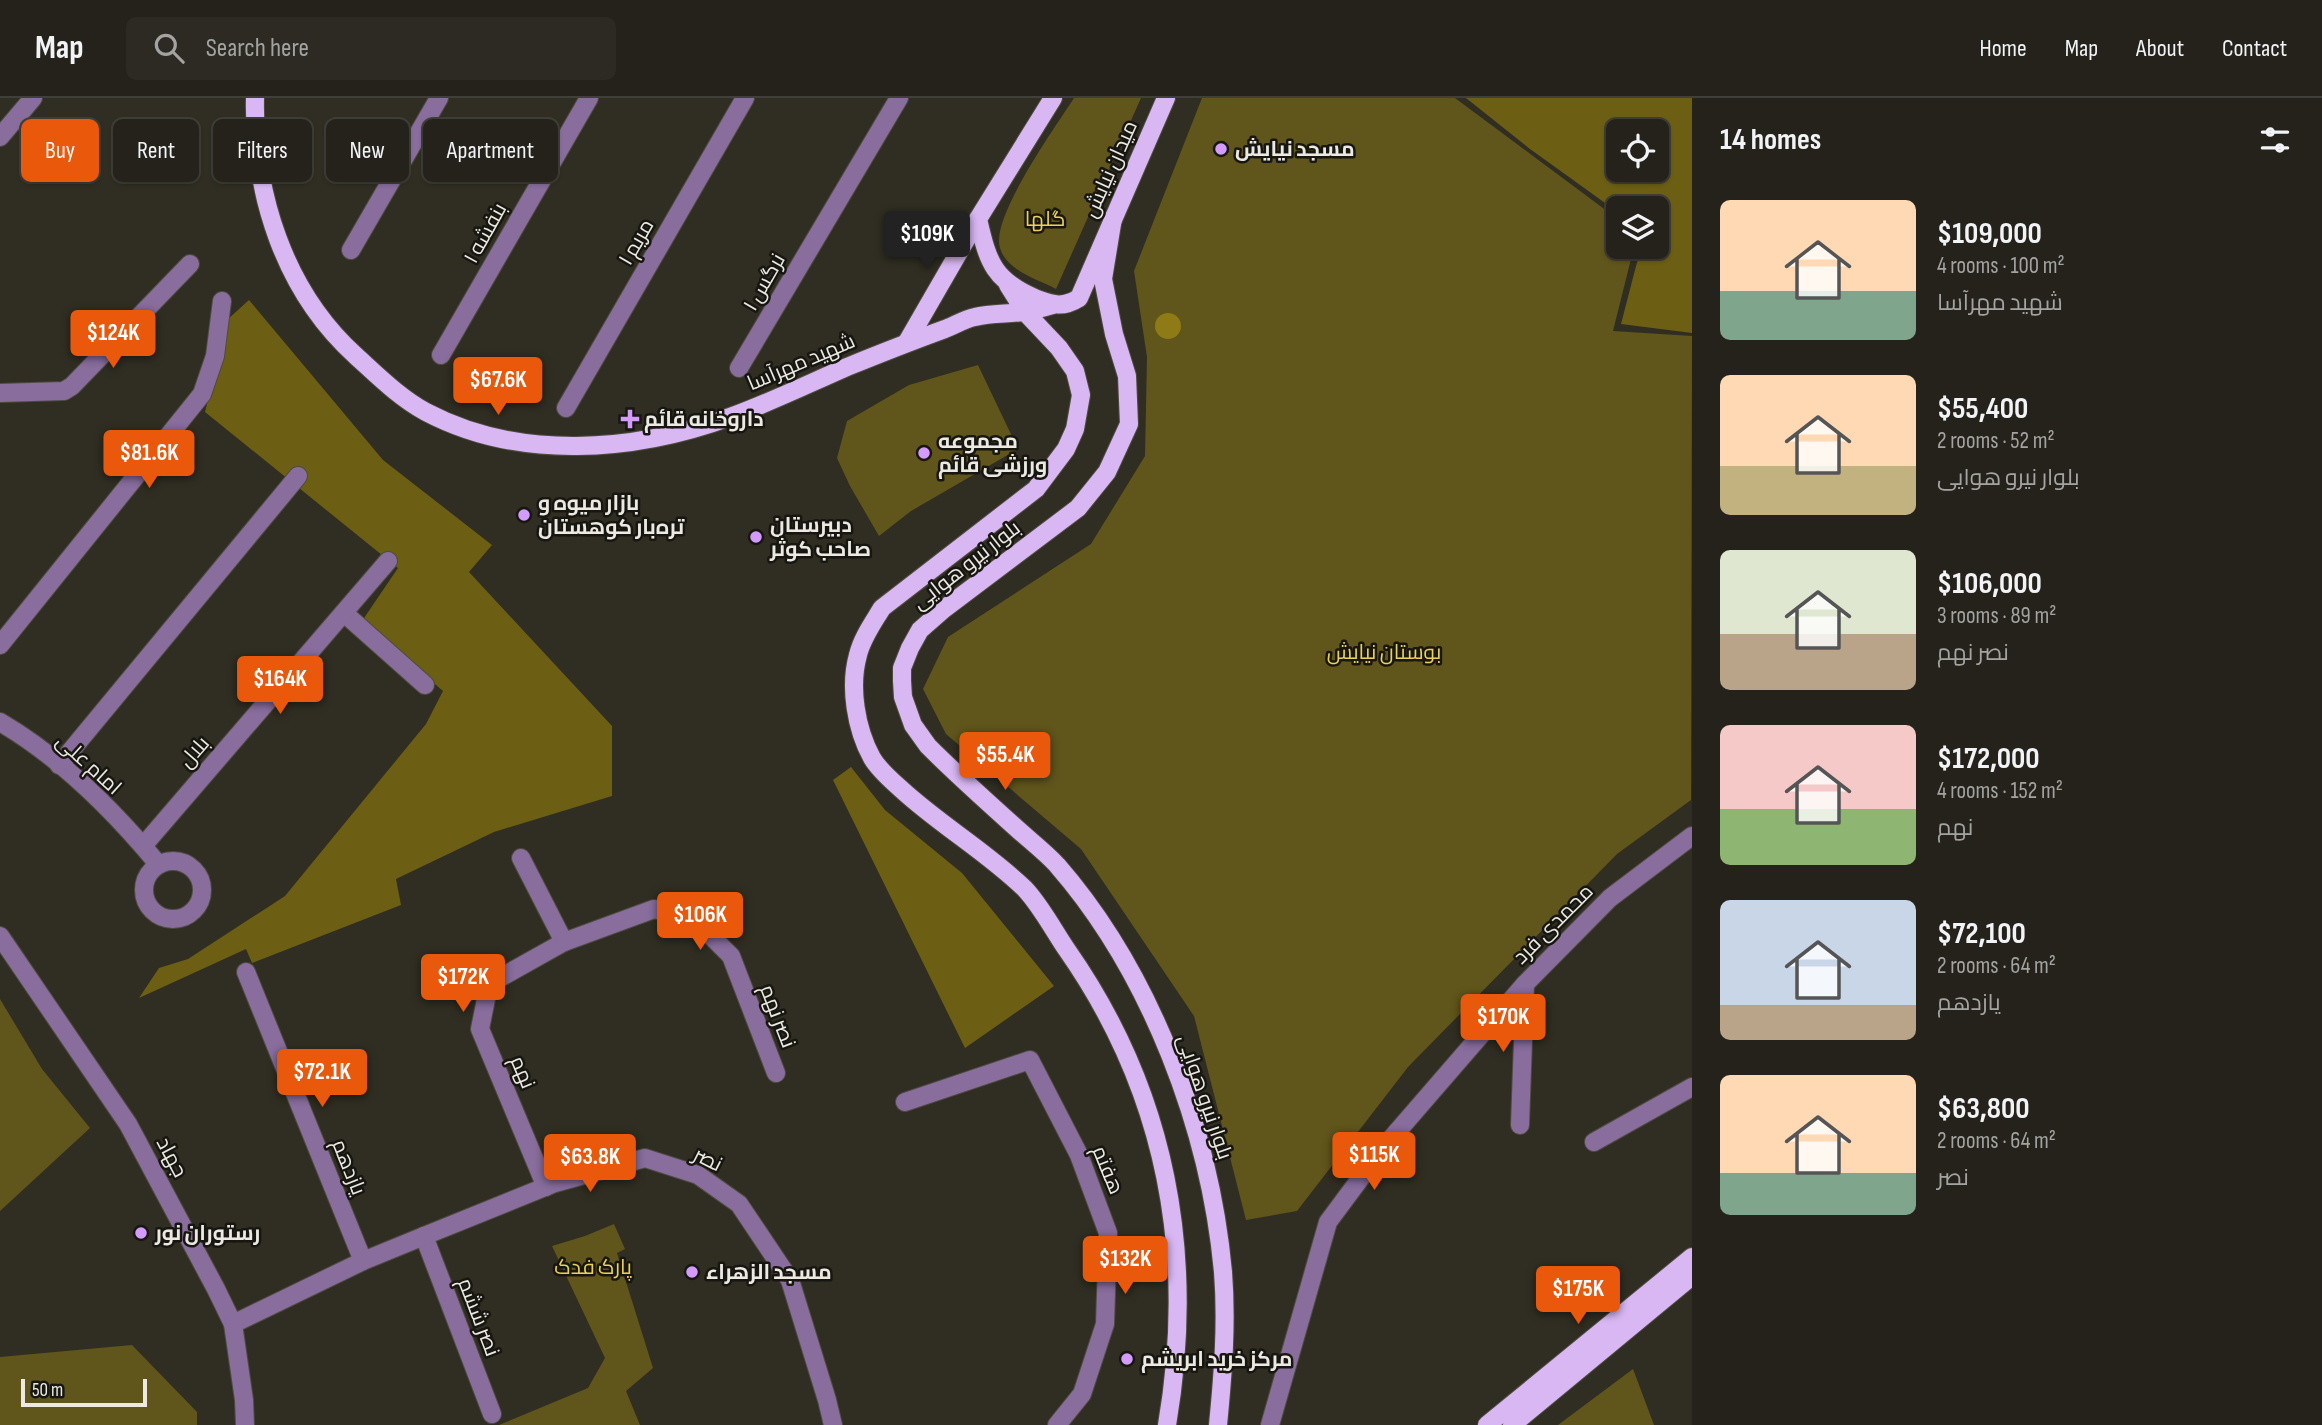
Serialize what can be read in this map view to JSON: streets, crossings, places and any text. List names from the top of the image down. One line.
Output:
{"streets":{"main road":["میدان نیایش","شهید مهرآسا","بلوار نیرو هوایی"],"street":["بنفشه ۱","مریم ۱","نرگس ۱","بلال","امام علی","محمدی فرد","نصر نهم","نهم","جهاد","نصر","یازدهم","هفتم","نصر ششم"]},"crossings":[["میدان نیایش","شهید مهرآسا"],["میدان نیایش","بلوار نیرو هوایی"],["شهید مهرآسا","بلوار نیرو هوایی"],["بلال","امام علی"],["نصر نهم","نهم"],["نهم","نصر"],["جهاد","نصر"],["نصر","یازدهم"],["نصر","نصر ششم"]],"parks":["گلها","بوستان نیایش","پارک فدک"],"places":{"other":["مسجد نیایش","مجموعه ورزشی قائم","بازار میوه و تره‌بار کوهستان","دبيرستان صاحب كوثر","رستوران نور","مسجد الزهراء","مرکز خرید ابریشم"],"health":["داروخانه قائم"]},"scale_bar":"50 m","page":{"header":"Map","search":"Search here","nav":["Home","Map","About","Contact"],"heading":"14 homes","chip":["Buy","Rent","Filters","New","Apartment"],"list":[{"name":"$109,000","note":"4 rooms · 100 m² · شهید مهرآسا"},{"name":"$55,400","note":"2 rooms · 52 m² · بلوار نیرو هوایی"},{"name":"$106,000","note":"3 rooms · 89 m² · نصر نهم"},{"name":"$172,000","note":"4 rooms · 152 m² · نهم"},{"name":"$72,100","note":"2 rooms · 64 m² · یازدهم"},{"name":"$63,800","note":"2 rooms · 64 m² · نصر"}],"price":["$109K","$124K","$67.6K","$81.6K","$164K","$55.4K","$106K","$172K","$170K","$72.1K","$115K","$63.8K","$132K","$175K"],"scale":"50 m"}}
